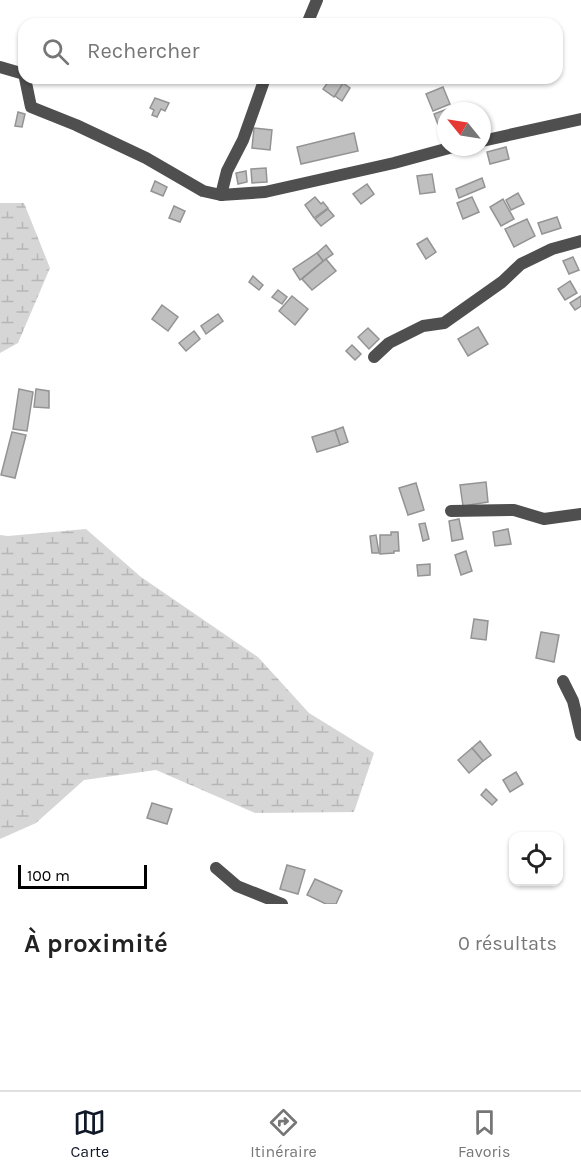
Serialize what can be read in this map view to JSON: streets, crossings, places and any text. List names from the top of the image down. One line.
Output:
{"scale_bar":"100 m","north":"top left","page":{"search":"Rechercher","scale":"100 m","heading":["À proximité","0 résultats"],"nav":["Carte","Itinéraire","Favoris"]}}
